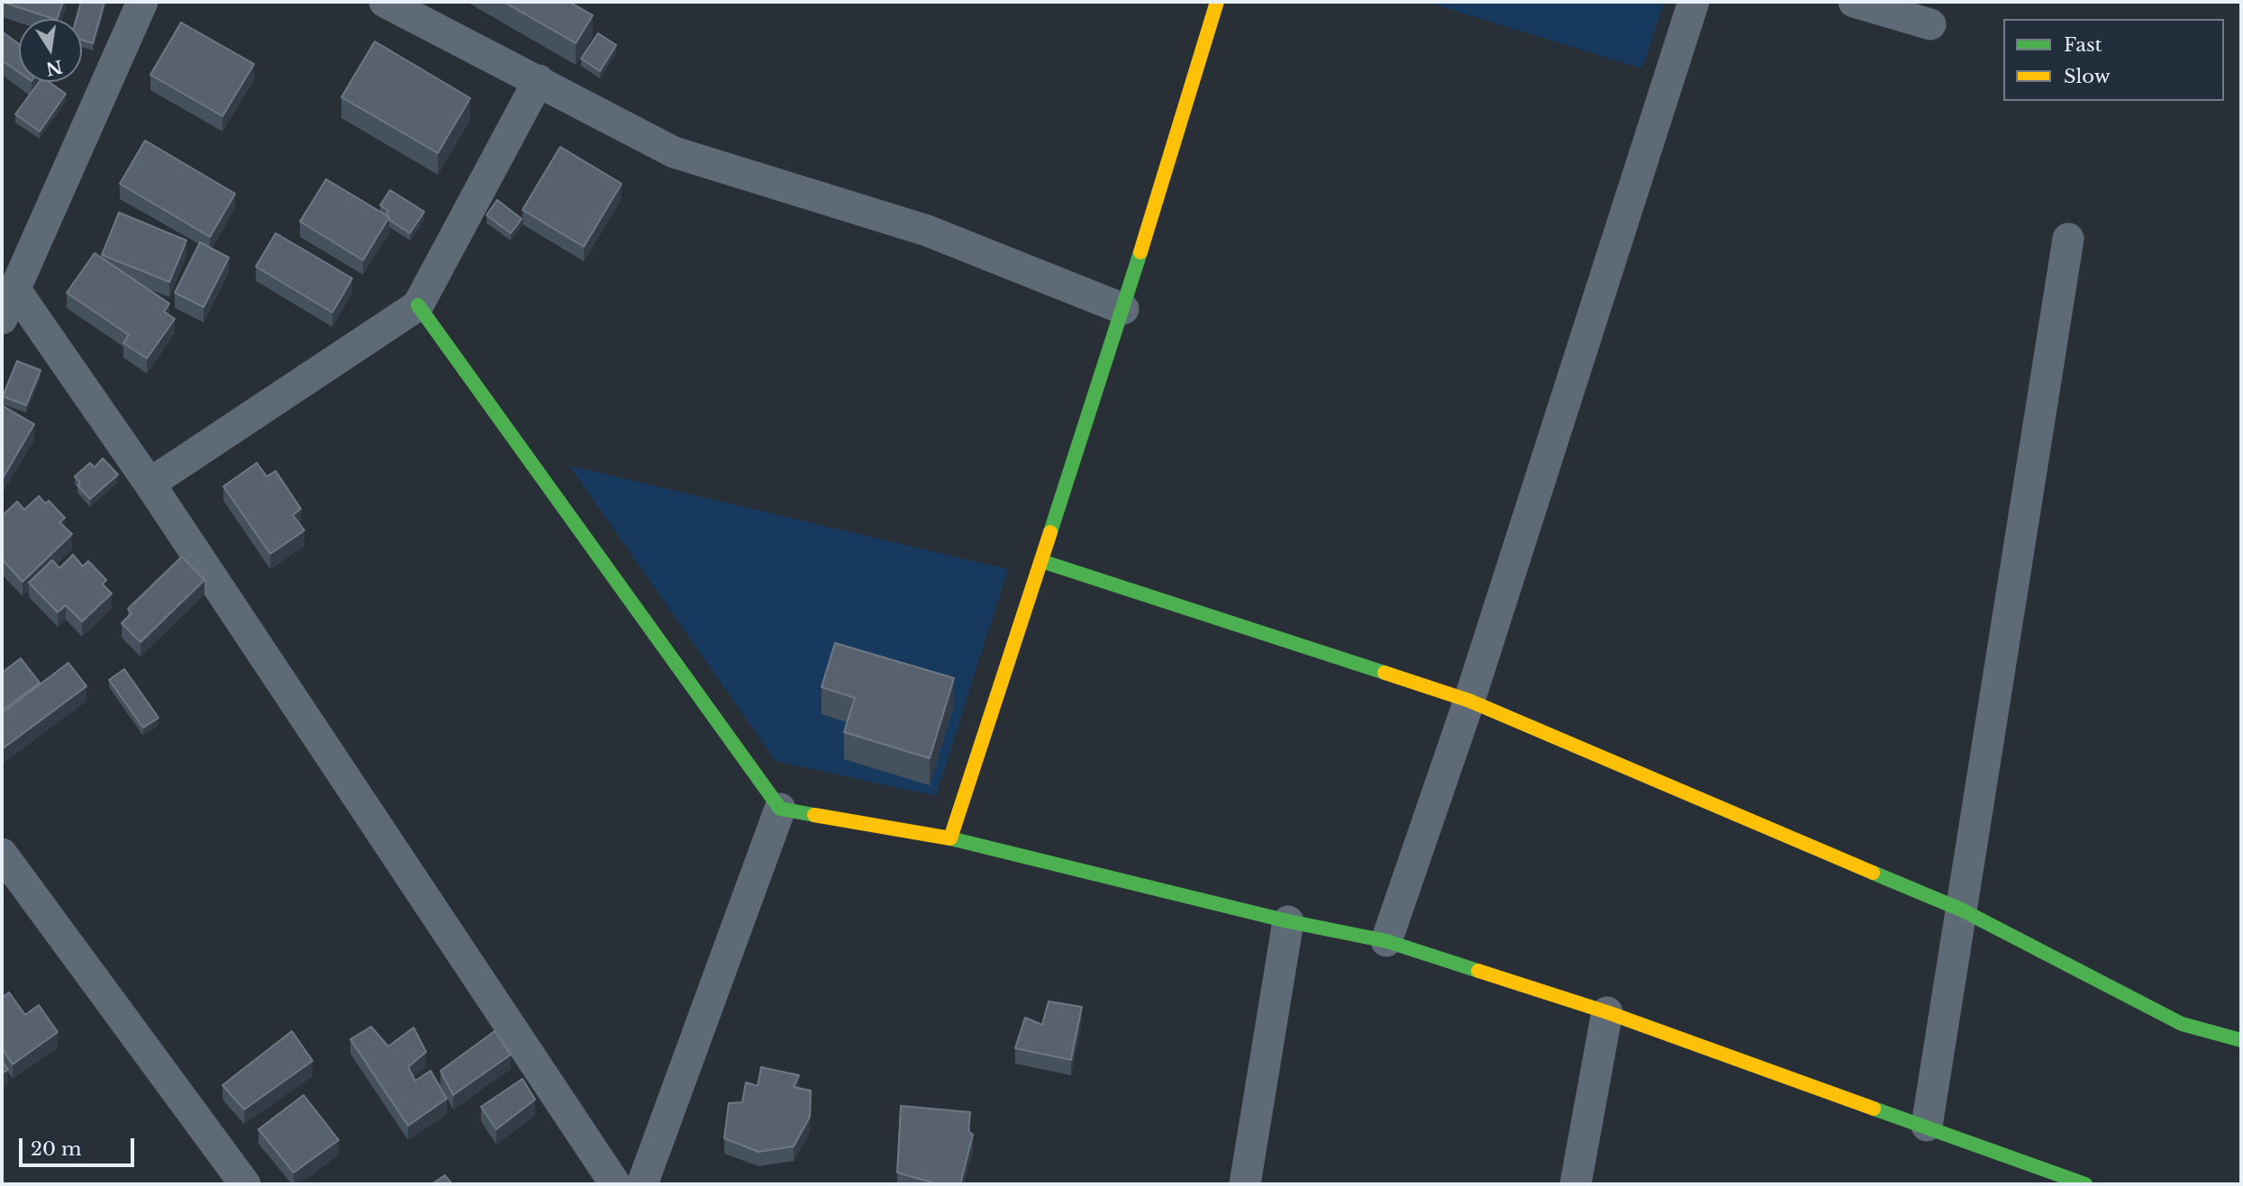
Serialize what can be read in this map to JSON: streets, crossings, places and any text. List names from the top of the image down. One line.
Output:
{"legend":["Fast","Slow"],"scale_bar":"20 m","north":"bottom"}
